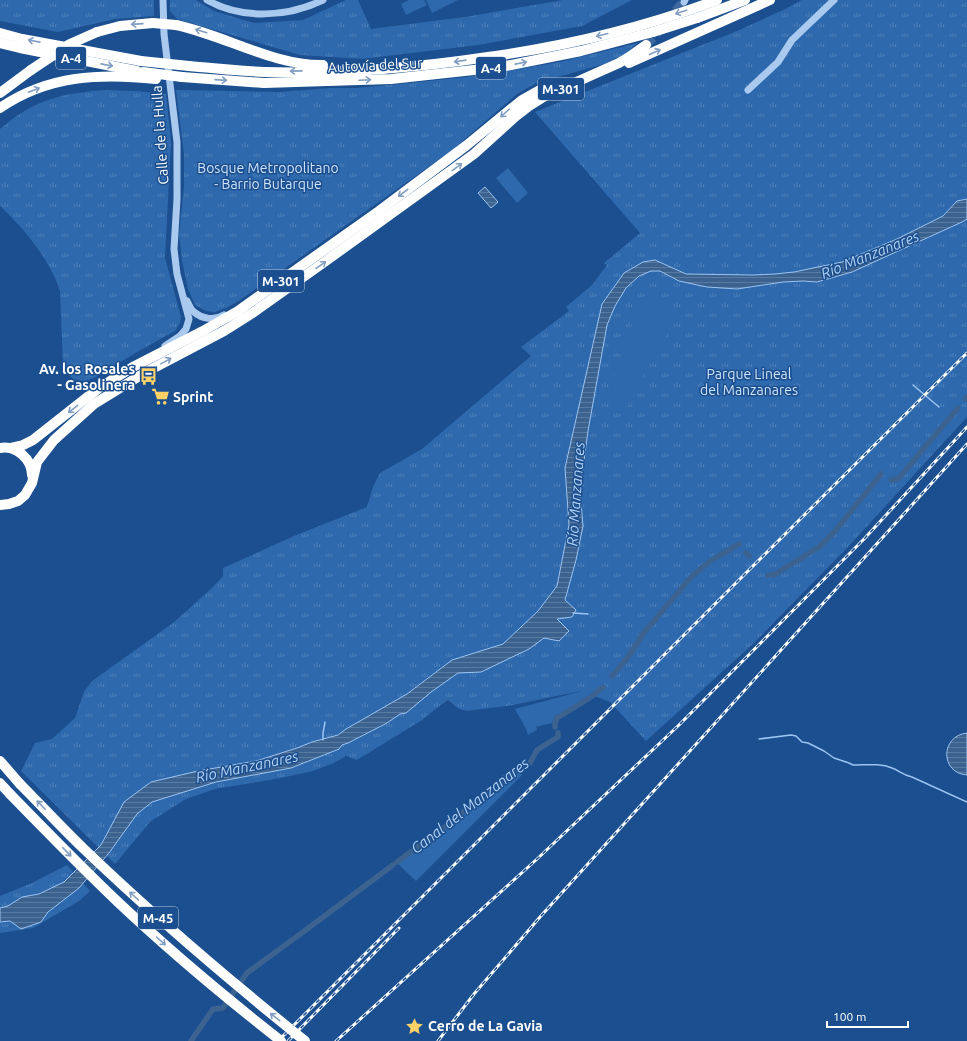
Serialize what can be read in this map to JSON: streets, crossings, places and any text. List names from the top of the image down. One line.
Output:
{"streets":{"highway":["A-4","Autovía del Sur","M-301","M-45"],"street":["Calle de la Hulla"]},"water":["Río Manzanares","Canal del Manzanares"],"parks":["Bosque Metropolitano - Barrio Butarque","Parque Lineal del Manzanares"],"places":{"bus stop":["Av. los Rosales - Gasolinera"],"supermarket":["Sprint"],"place":["Cerro de La Gavia"]},"scale_bar":"100 m"}
